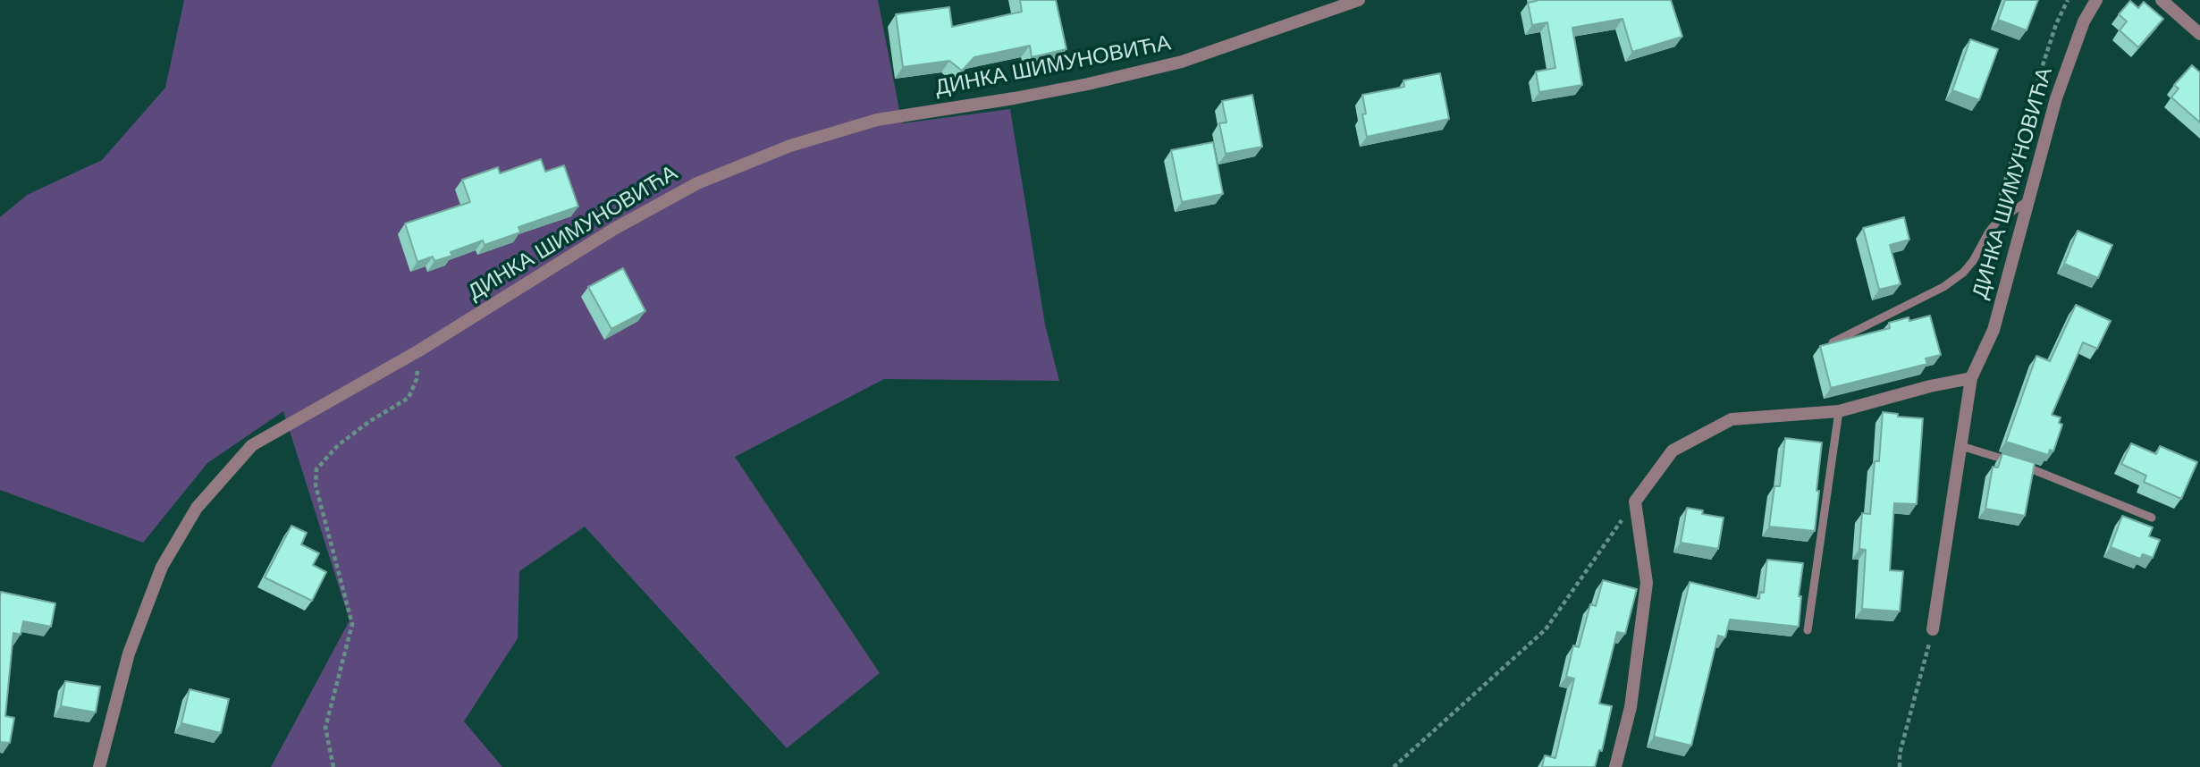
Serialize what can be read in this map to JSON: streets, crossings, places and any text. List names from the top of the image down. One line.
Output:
{"streets":{"street":["ДИНКА ШИМУНОВИЋА"]}}
